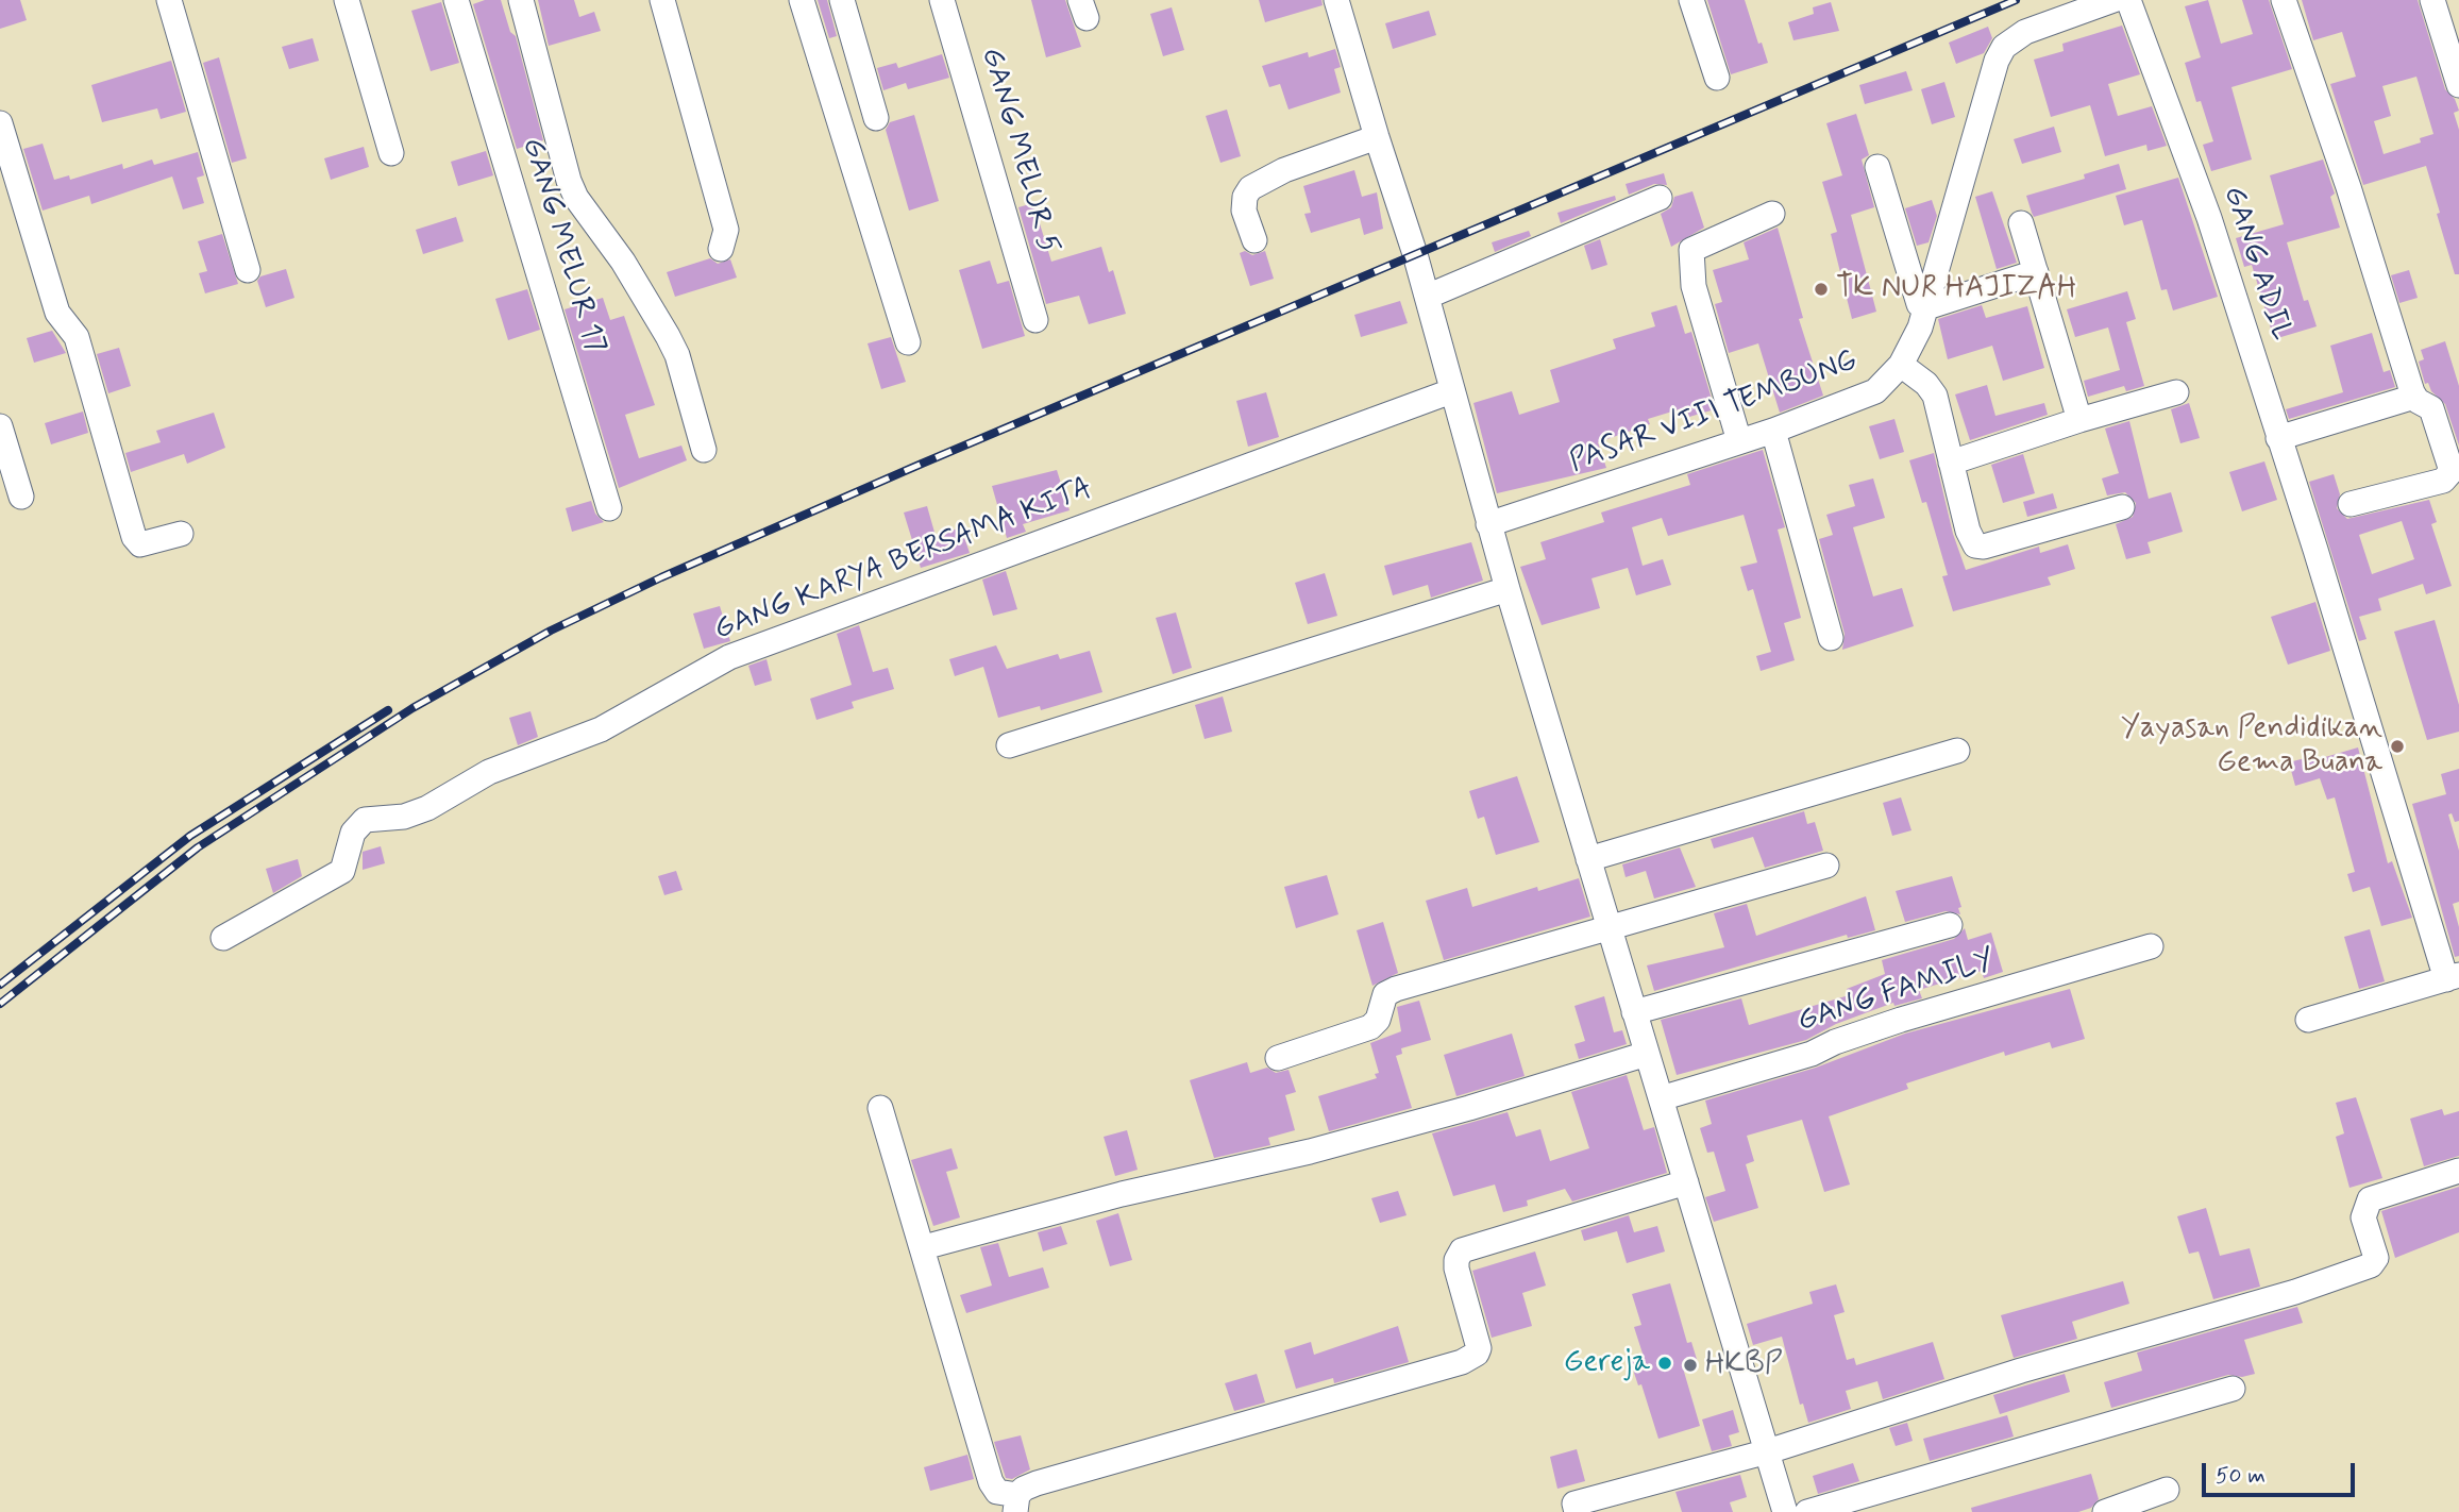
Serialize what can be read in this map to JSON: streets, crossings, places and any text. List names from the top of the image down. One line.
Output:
{"streets":{"street":["GANG MELUR 5","GANG MELUR 17","GANG ADIL","PASAR VIII TEMBUNG","GANG KARYA BERSAMA KITA","GANG FAMILY"]},"places":["TK NUR HAJIZAH","Yayasan Pendidikan Gema Buana","Gereja","HKBP"],"scale_bar":"50 m"}
